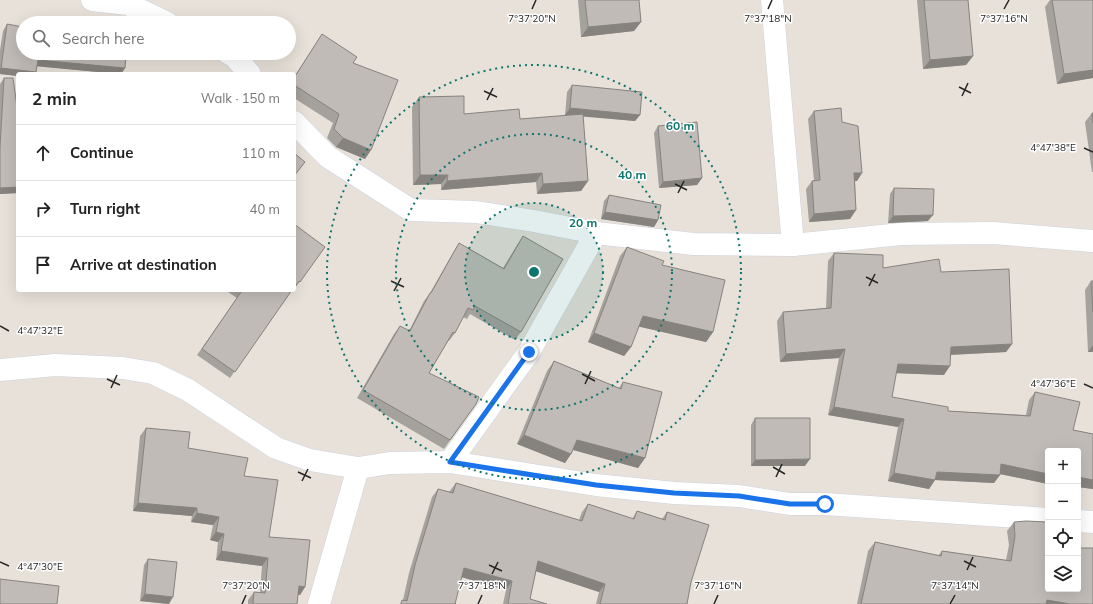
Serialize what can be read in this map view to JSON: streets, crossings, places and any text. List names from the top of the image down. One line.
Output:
{"page":{"search":"Search here","heading":["2 min","Walk · 150 m"],"list":[["Continue","110 m"],["Turn right","40 m"],"Arrive at destination"],"map_buttons":["+","−"]},"coordinates":["7°37'20\"N","7°37'18\"N","7°37'16\"N","4°47'38\"E","4°47'32\"E","4°47'36\"E","4°47'30\"E","7°37'14\"N"],"rings":["60 m","40 m","20 m"]}
